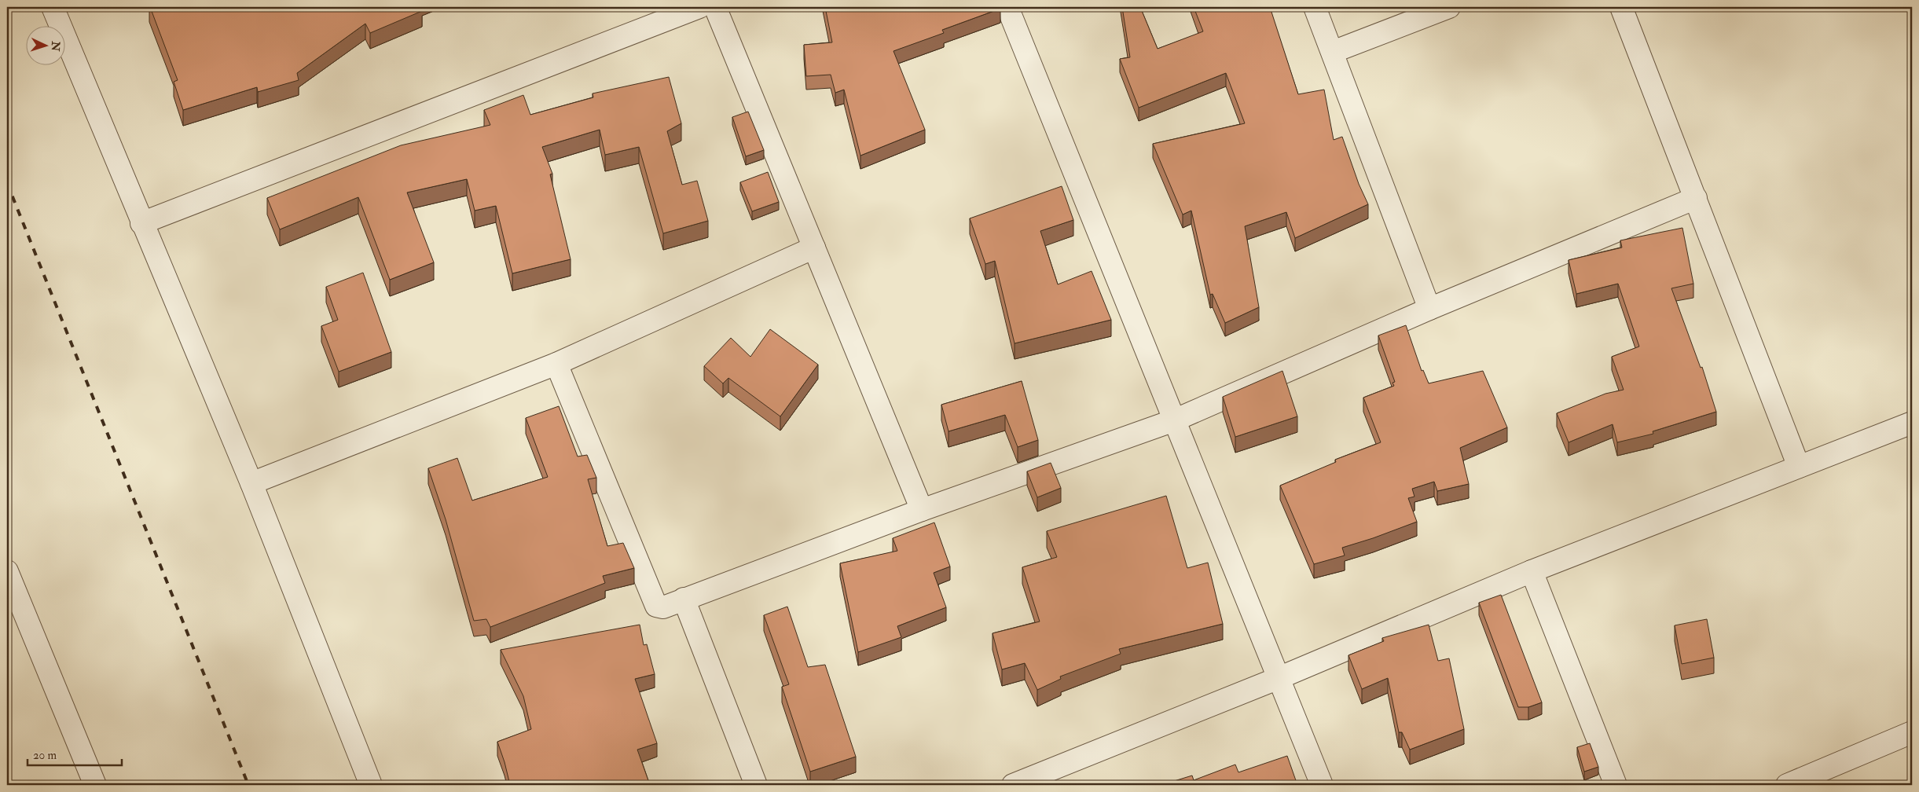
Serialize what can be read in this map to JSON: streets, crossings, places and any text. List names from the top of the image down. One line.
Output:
{"scale_bar":"20 m","north":"right"}
